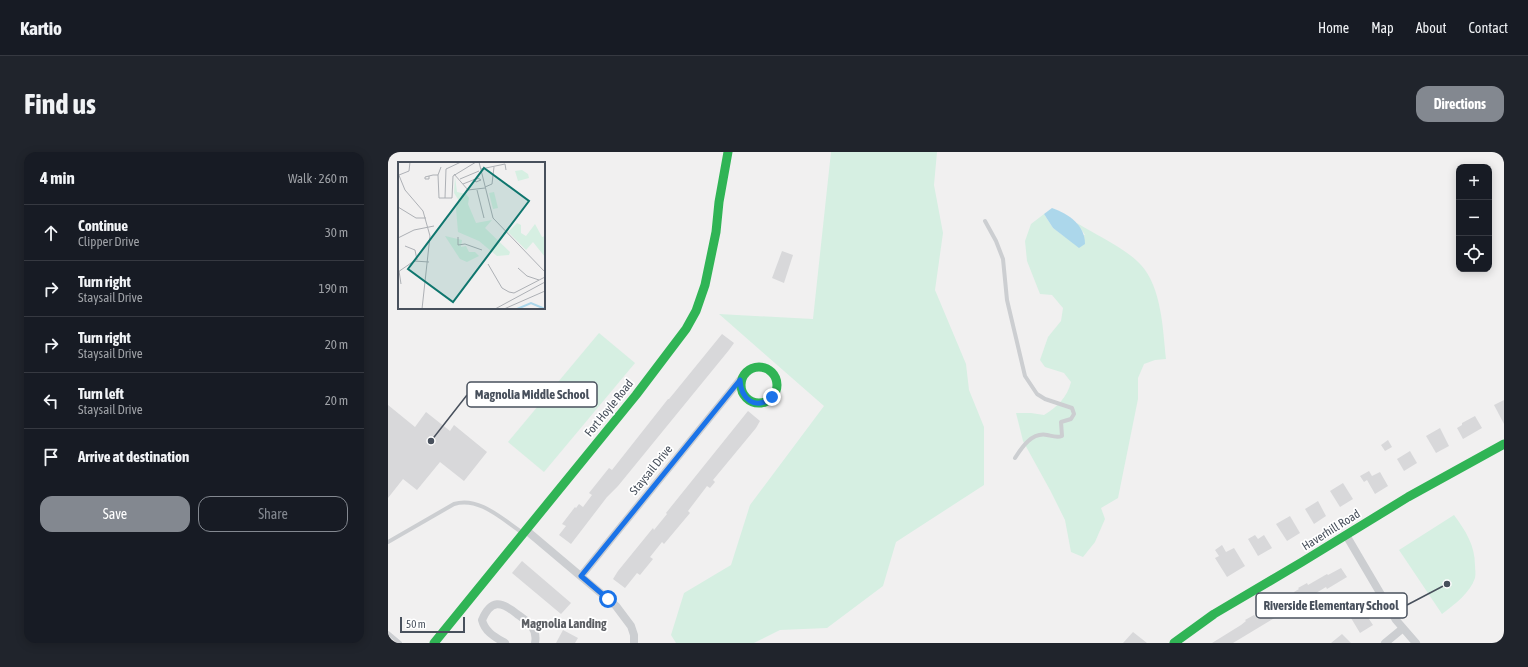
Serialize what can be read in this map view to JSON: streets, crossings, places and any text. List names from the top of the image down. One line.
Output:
{"streets":{"street":["Fort Hoyle Road","Staysail Drive","Haverhill Road"]},"districts":["Magnolia Landing"],"places":["Magnolia Middle School","Riverside Elementary School"],"scale_bar":"50 m","page":{"header":"Kartio","nav":["Home","Map","About","Contact"],"buttons":["Directions",["Save","Share"]],"title":"Find us","heading":["4 min","Walk · 260 m"],"map_buttons":["+","−"],"list":[["Continue","Clipper Drive","30 m"],["Turn right","Staysail Drive","190 m"],["Turn right","Staysail Drive","20 m"],["Turn left","Staysail Drive","20 m"],"Arrive at destination"],"scale":"50 m"}}
